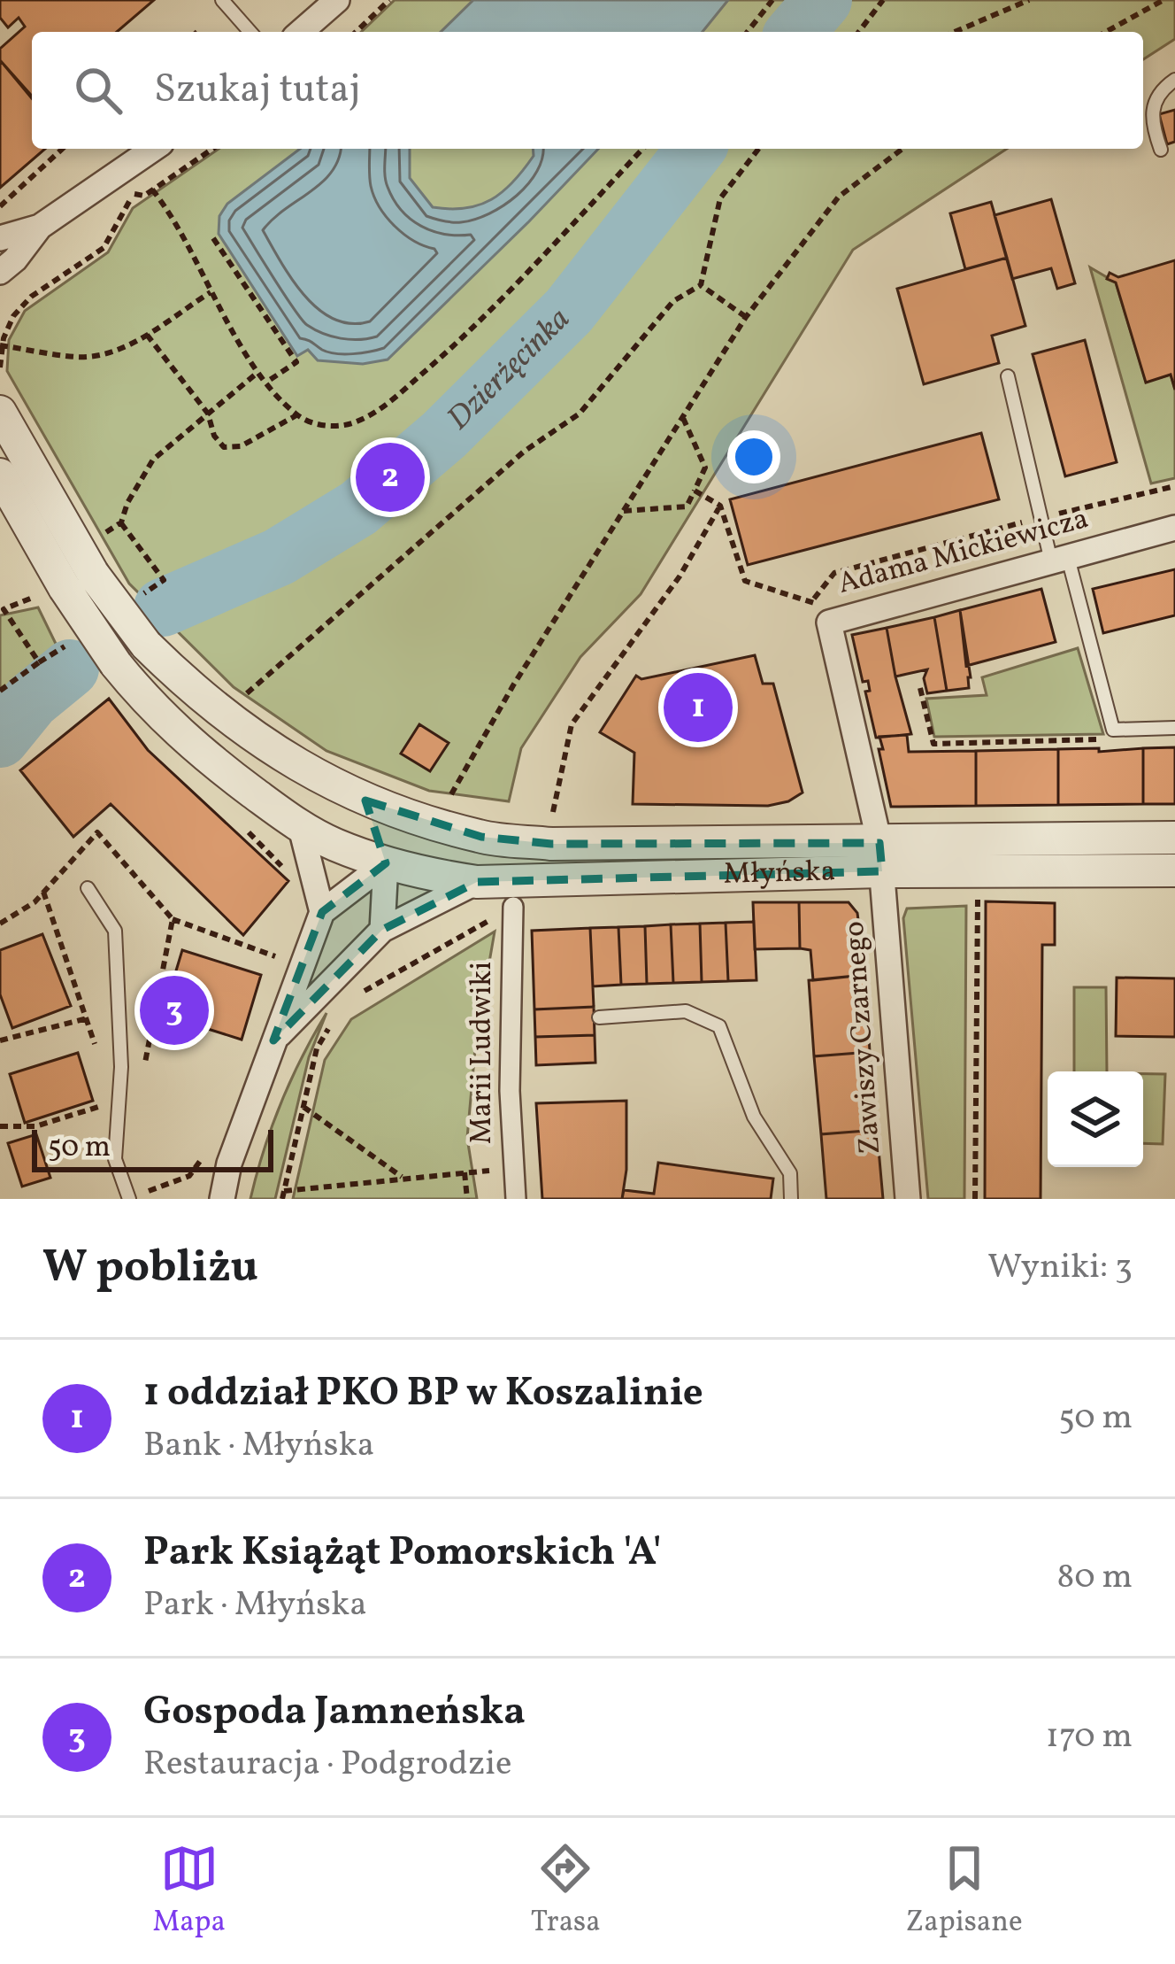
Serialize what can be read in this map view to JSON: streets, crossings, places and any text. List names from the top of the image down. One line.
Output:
{"streets":{"street":["Adama Mickiewicza","Młyńska","Zawiszy Czarnego","Marii Ludwiki"]},"crossings":[["Adama Mickiewicza","Młyńska"],["Adama Mickiewicza","Zawiszy Czarnego"],["Młyńska","Zawiszy Czarnego"]],"water":["Dzierżęcinka"],"scale_bar":"50 m","page":{"search":"Szukaj tutaj","pins":["2","1","3"],"scale":"50 m","heading":["W pobliżu","Wyniki: 3"],"list":[{"mark":"1","name":"1 oddział PKO BP w Koszalinie","note":"Bank · Młyńska","value":"50 m"},{"mark":"2","name":"Park Książąt Pomorskich 'A'","note":"Park · Młyńska","value":"80 m"},{"mark":"3","name":"Gospoda Jamneńska","note":"Restauracja · Podgrodzie","value":"170 m"}],"nav":["Mapa","Trasa","Zapisane"]}}
